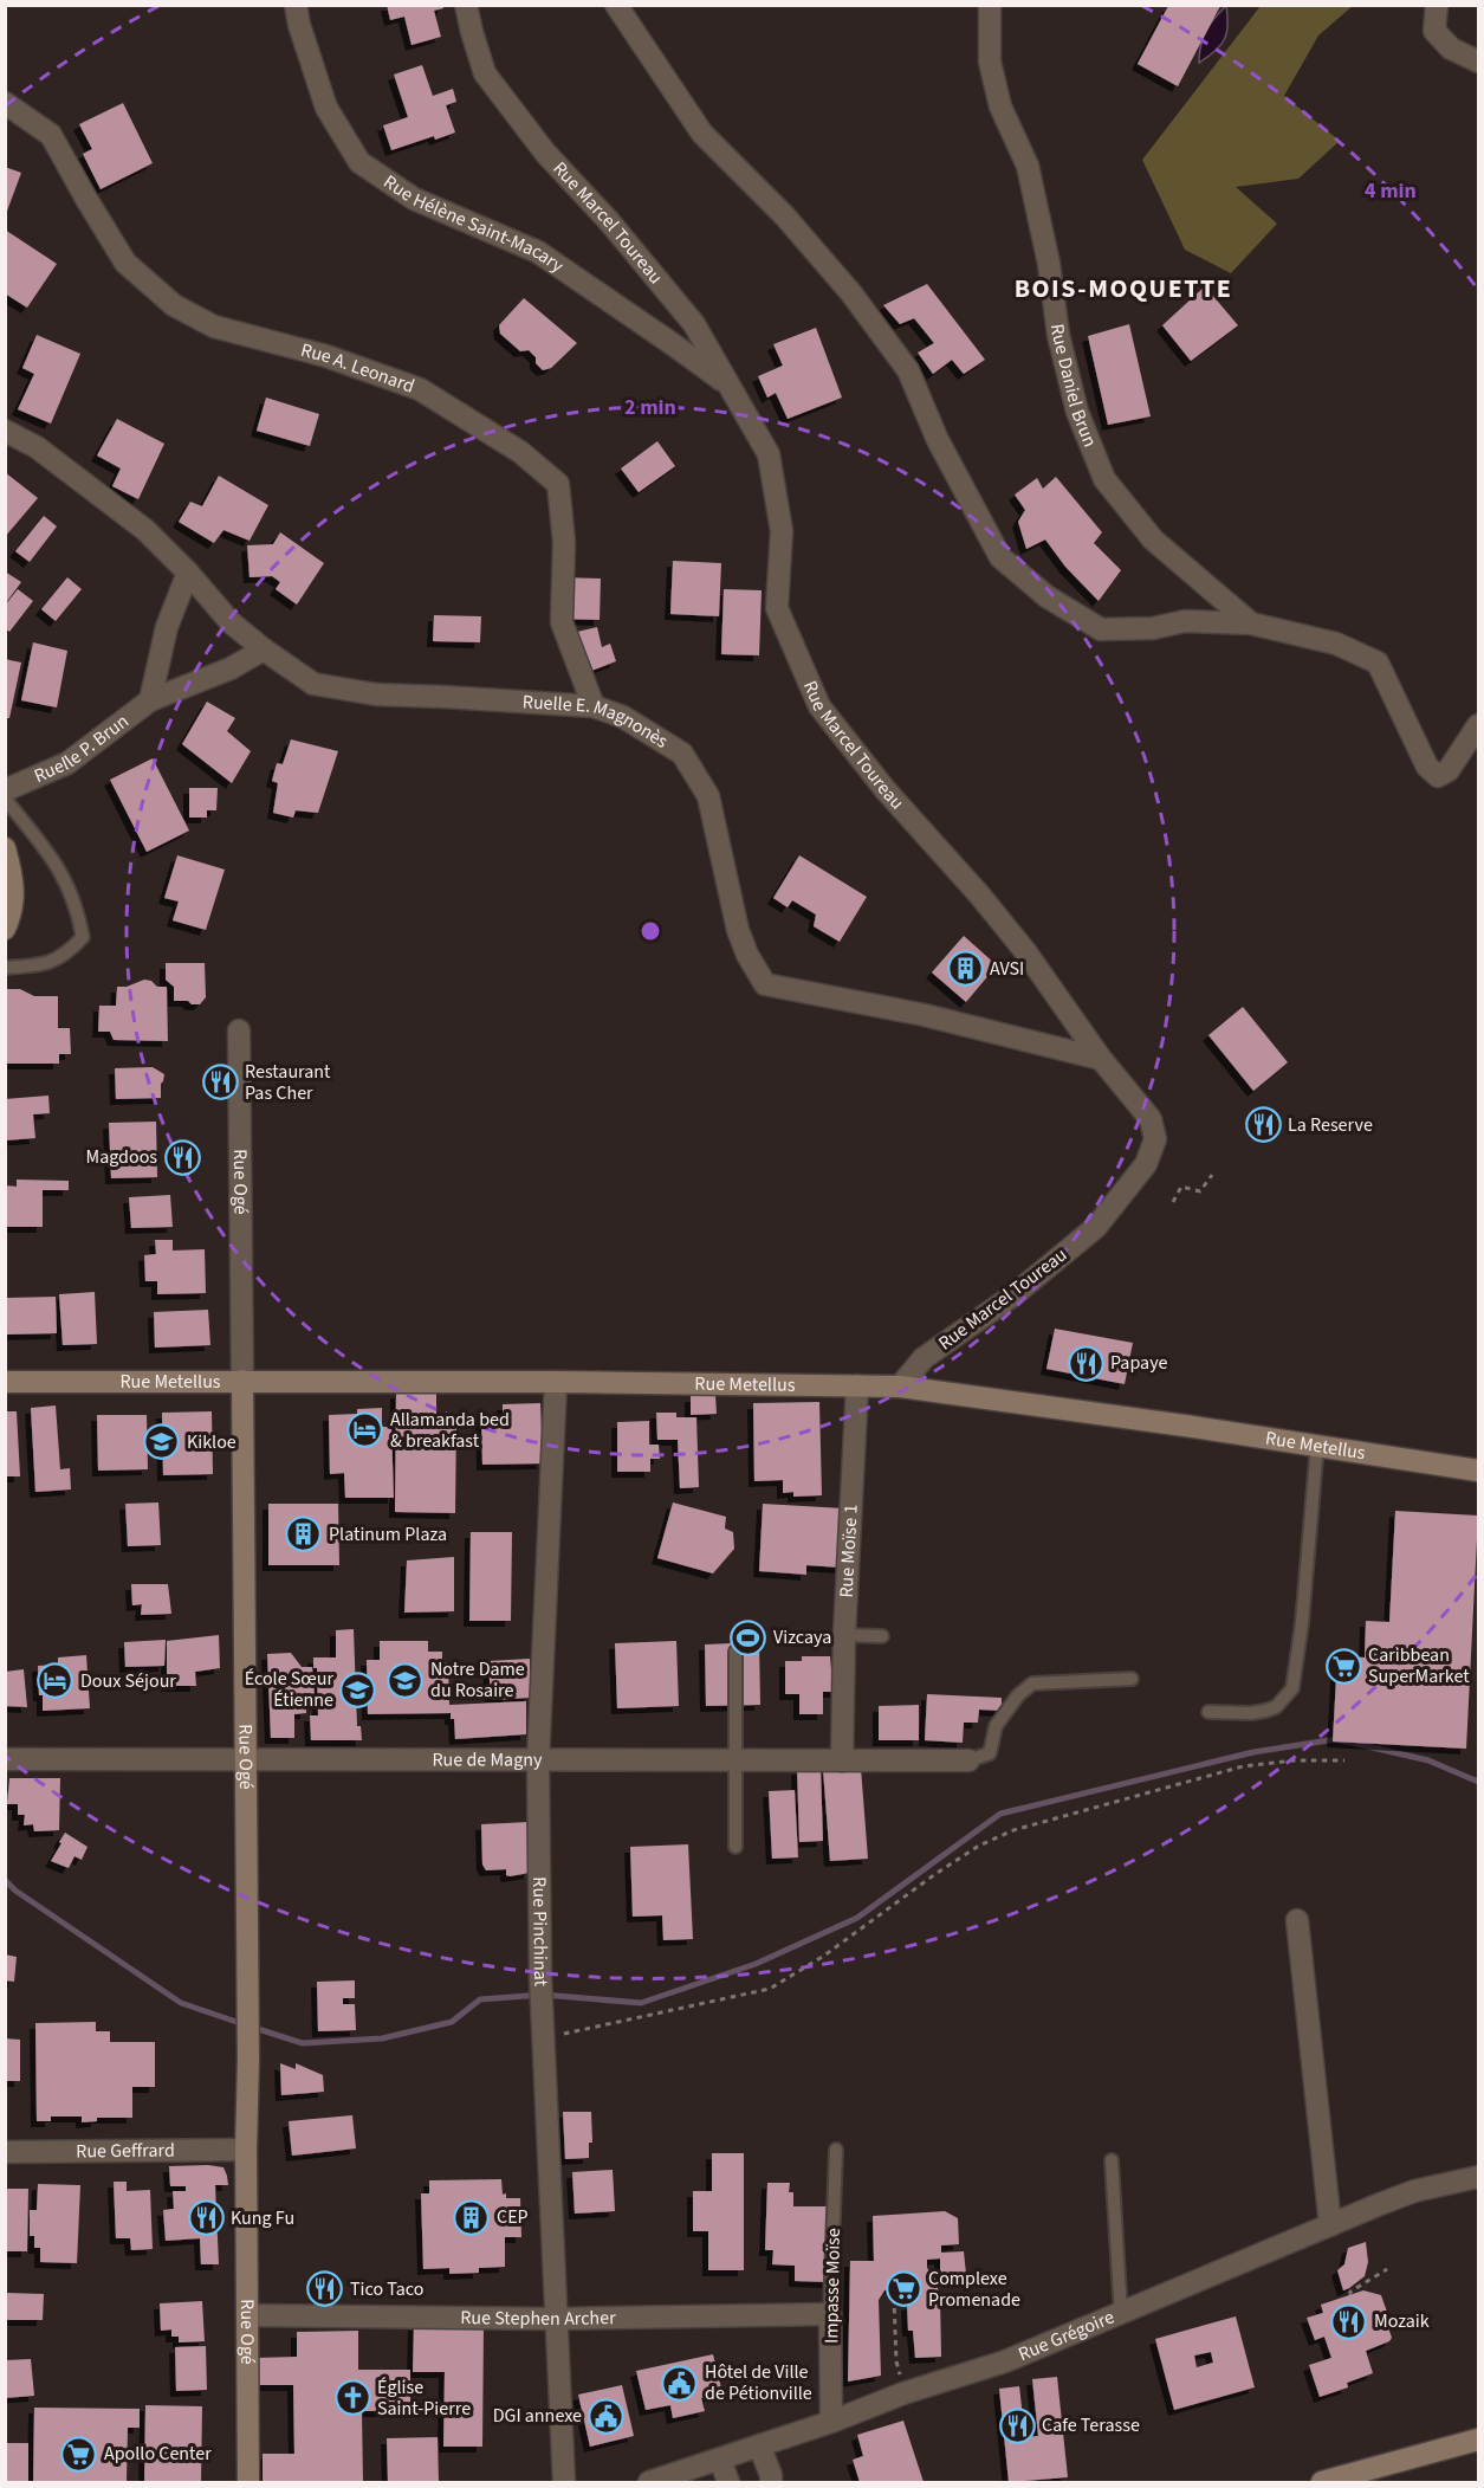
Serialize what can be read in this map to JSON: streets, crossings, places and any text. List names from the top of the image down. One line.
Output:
{"streets":{"street":["Rue Marcel Toureau","Rue Hélène Saint-Macary","Rue A. Leonard","Rue Daniel Brun","Ruelle E. Magnonès","Ruelle P. Brun","Rue Ogé","Rue Metellus","Rue Moïse 1","Rue de Magny","Rue Pinchinat","Rue Geffrard","Impasse Moïse","Rue Stephen Archer","Rue Grégoire"]},"crossings":[["Rue Marcel Toureau","Rue Hélène Saint-Macary"],["Rue Marcel Toureau","Ruelle E. Magnonès"],["Rue Marcel Toureau","Rue Metellus"],["Rue A. Leonard","Ruelle E. Magnonès"],["Ruelle E. Magnonès","Ruelle P. Brun"],["Rue Ogé","Rue Metellus"],["Rue Ogé","Rue de Magny"],["Rue Ogé","Rue Geffrard"],["Rue Ogé","Rue Stephen Archer"],["Rue Metellus","Rue Moïse 1"],["Rue Metellus","Rue Pinchinat"],["Rue Moïse 1","Rue de Magny"],["Rue de Magny","Rue Pinchinat"],["Rue Pinchinat","Rue Stephen Archer"],["Impasse Moïse","Rue Stephen Archer"],["Impasse Moïse","Rue Grégoire"]],"districts":["BOIS-MOQUETTE"],"places":{"building":["AVSI","Platinum Plaza","CEP"],"restaurant":["Restaurant Pas Cher","La Reserve","Magdoos","Papaye","Kung Fu","Tico Taco","Mozaik","Cafe Terasse"],"hotel":["Allamanda bed & breakfast","Doux Séjour"],"school or university":["Kikloe","Notre Dame du Rosaire","École Sœur Étienne"],"sports":["Vizcaya"],"supermarket":["Caribbean SuperMarket","Complexe Promenade","Apollo Center"],"public building":["Hôtel de Ville de Pétionville","DGI annexe"],"church":["Église Saint-Pierre"]},"rings":["4 min","2 min"]}
